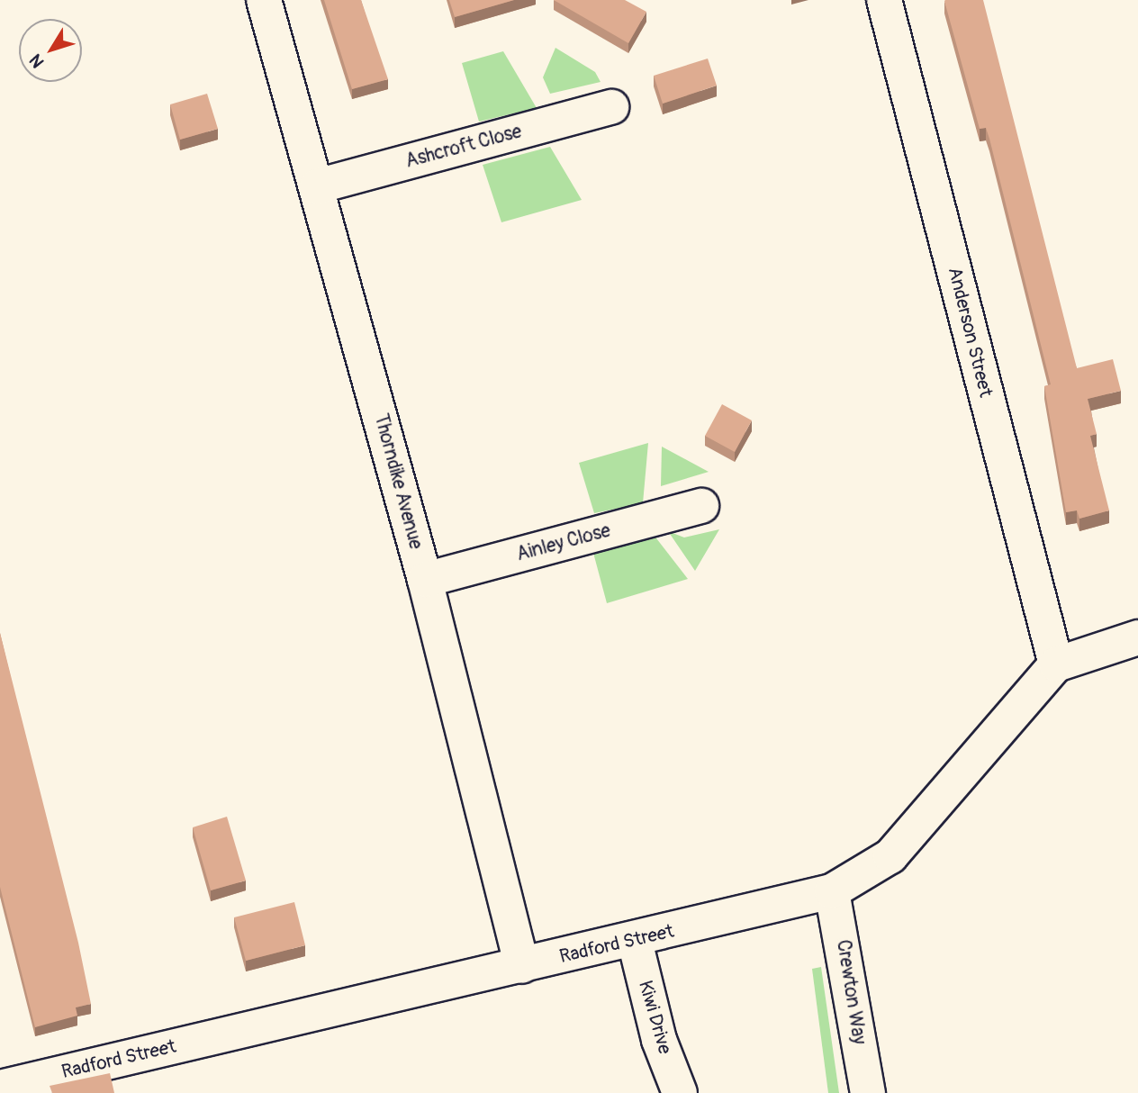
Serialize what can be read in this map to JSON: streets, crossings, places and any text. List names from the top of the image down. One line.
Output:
{"streets":{"street":["Ashcroft Close","Anderson Street","Thorndike Avenue","Ainley Close","Radford Street","Crewton Way","Kiwi Drive"]},"crossings":[["Ashcroft Close","Thorndike Avenue"],["Anderson Street","Radford Street"],["Thorndike Avenue","Ainley Close"],["Thorndike Avenue","Radford Street"],["Radford Street","Crewton Way"],["Radford Street","Kiwi Drive"]],"north":"bottom left"}
